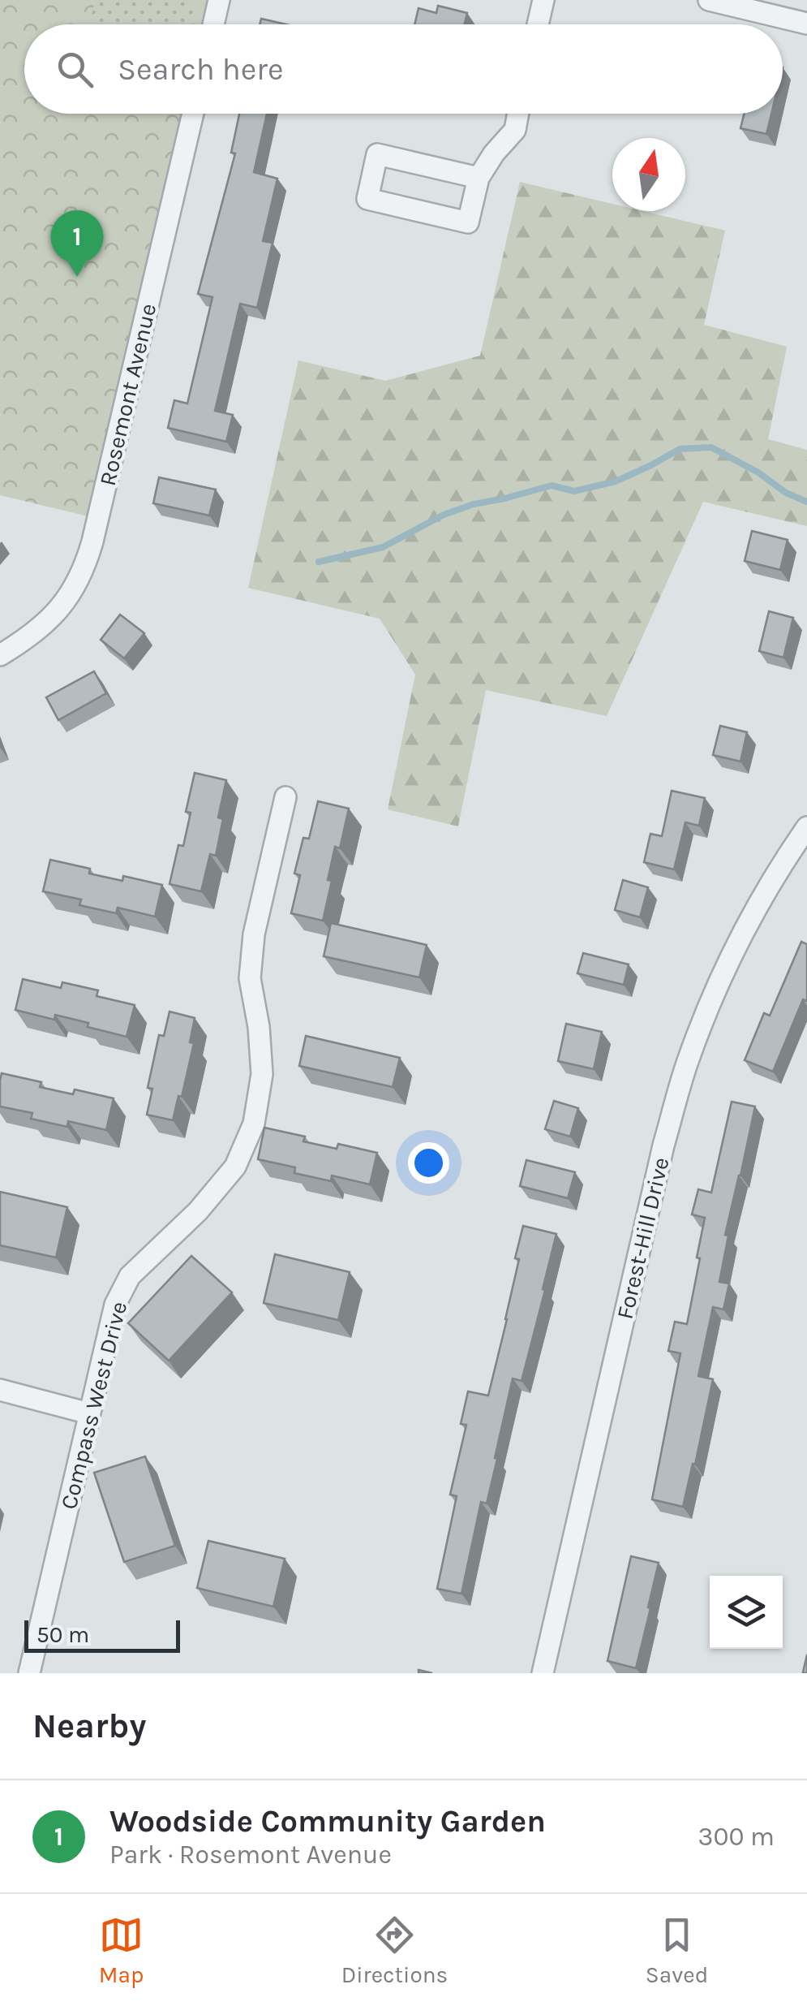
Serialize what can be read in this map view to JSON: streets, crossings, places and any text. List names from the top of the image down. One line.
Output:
{"streets":{"street":["Rosemont Avenue","Forest-Hill Drive","Compass West Drive"]},"scale_bar":"50 m","north":"top","page":{"search":"Search here","pins":"1","scale":"50 m","heading":"Nearby","list":[{"mark":"1","name":"Woodside Community Garden","note":"Park · Rosemont Avenue","value":"300 m"}],"nav":["Map","Directions","Saved"]}}
